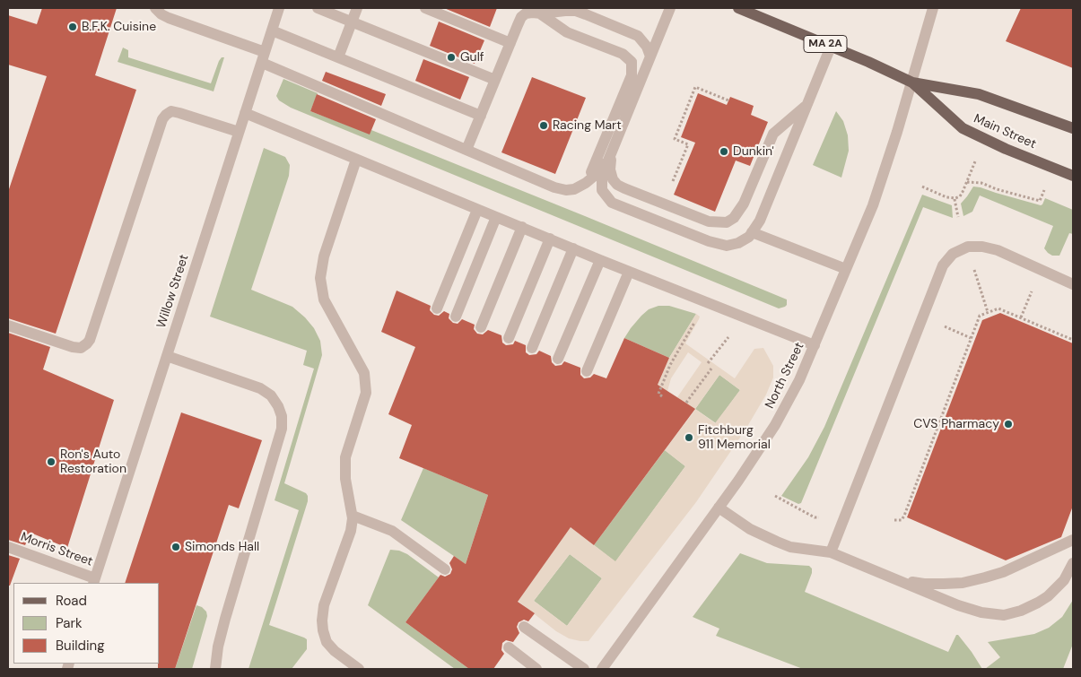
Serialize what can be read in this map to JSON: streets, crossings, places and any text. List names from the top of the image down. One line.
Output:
{"streets":{"main road":["MA 2A","Main Street"],"street":["Willow Street","North Street","Morris Street"]},"crossings":[["Main Street","North Street"],["Willow Street","Morris Street"]],"places":["B.F.K. Cuisine","Gulf","Racing Mart","Dunkin'","CVS Pharmacy","Fitchburg 911 Memorial","Ron's Auto Restoration","Simonds Hall"],"legend":["Road","Park","Building"]}
